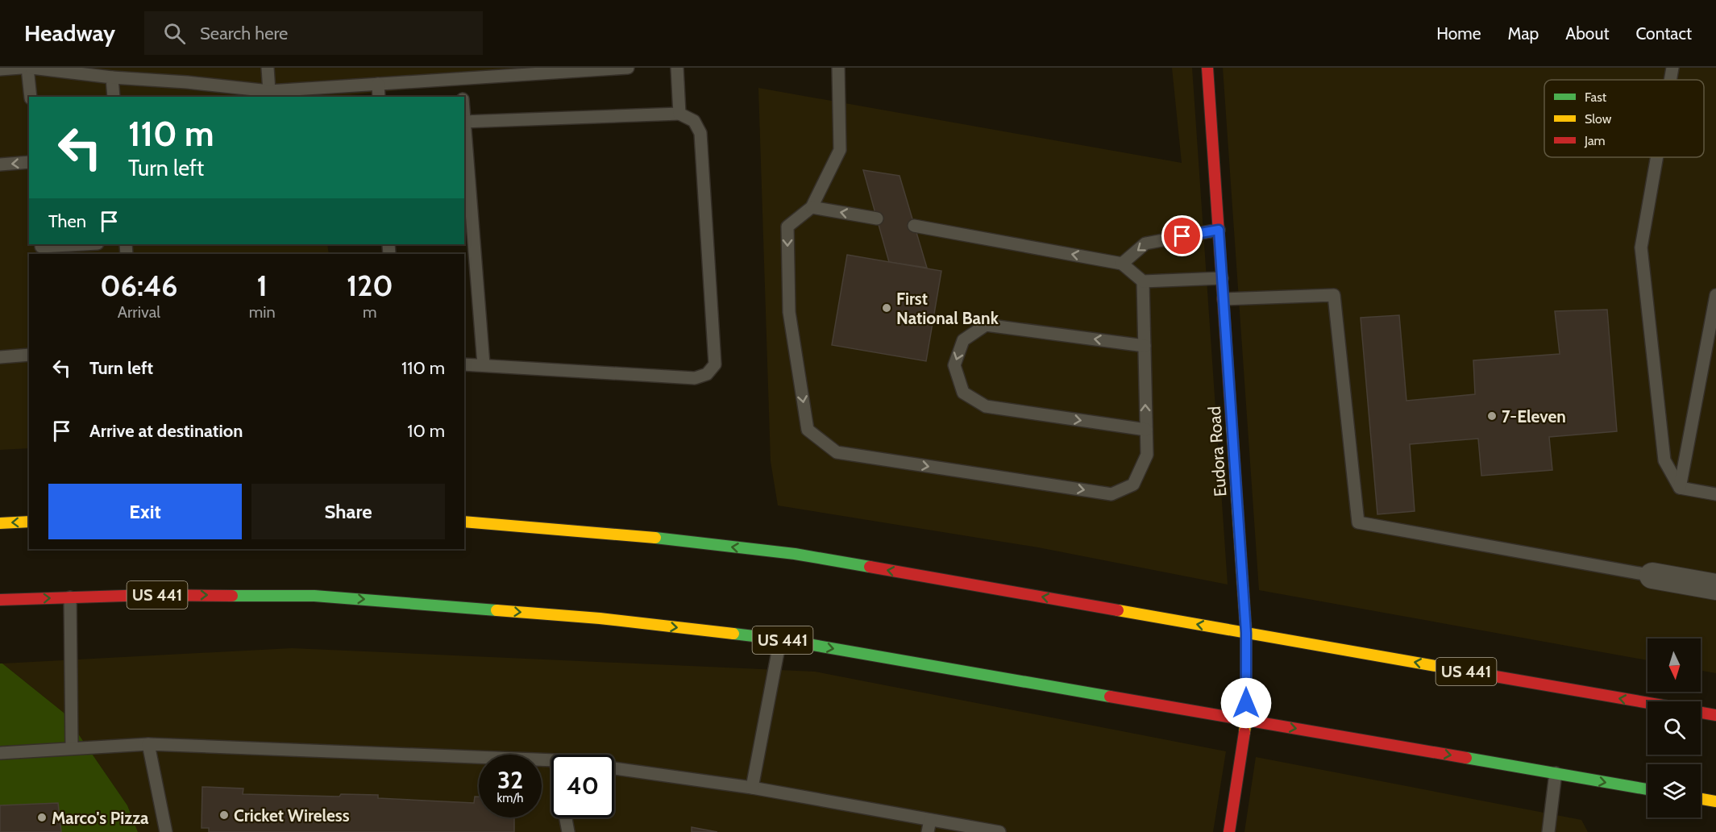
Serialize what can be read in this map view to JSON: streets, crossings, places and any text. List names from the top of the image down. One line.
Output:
{"streets":{"main road":["Eudora Road","US 441"]},"crossings":[["Eudora Road","US 441"]],"places":["First National Bank","7-Eleven","Cricket Wireless","Marco's Pizza"],"legend":["Fast","Slow","Jam"],"north":"bottom","page":{"header":"Headway","search":"Search here","nav":["Home","Map","About","Contact"],"turn":["110 m","Turn left"],"then":"Then","eta":["06:46","Arrival","1","min","120","m"],"list":[{"name":"Turn left","value":"110 m"},{"name":"Arrive at destination","value":"10 m"}],"buttons":["Exit","Share"],"speed":"32 km/h","limit":"40"}}
